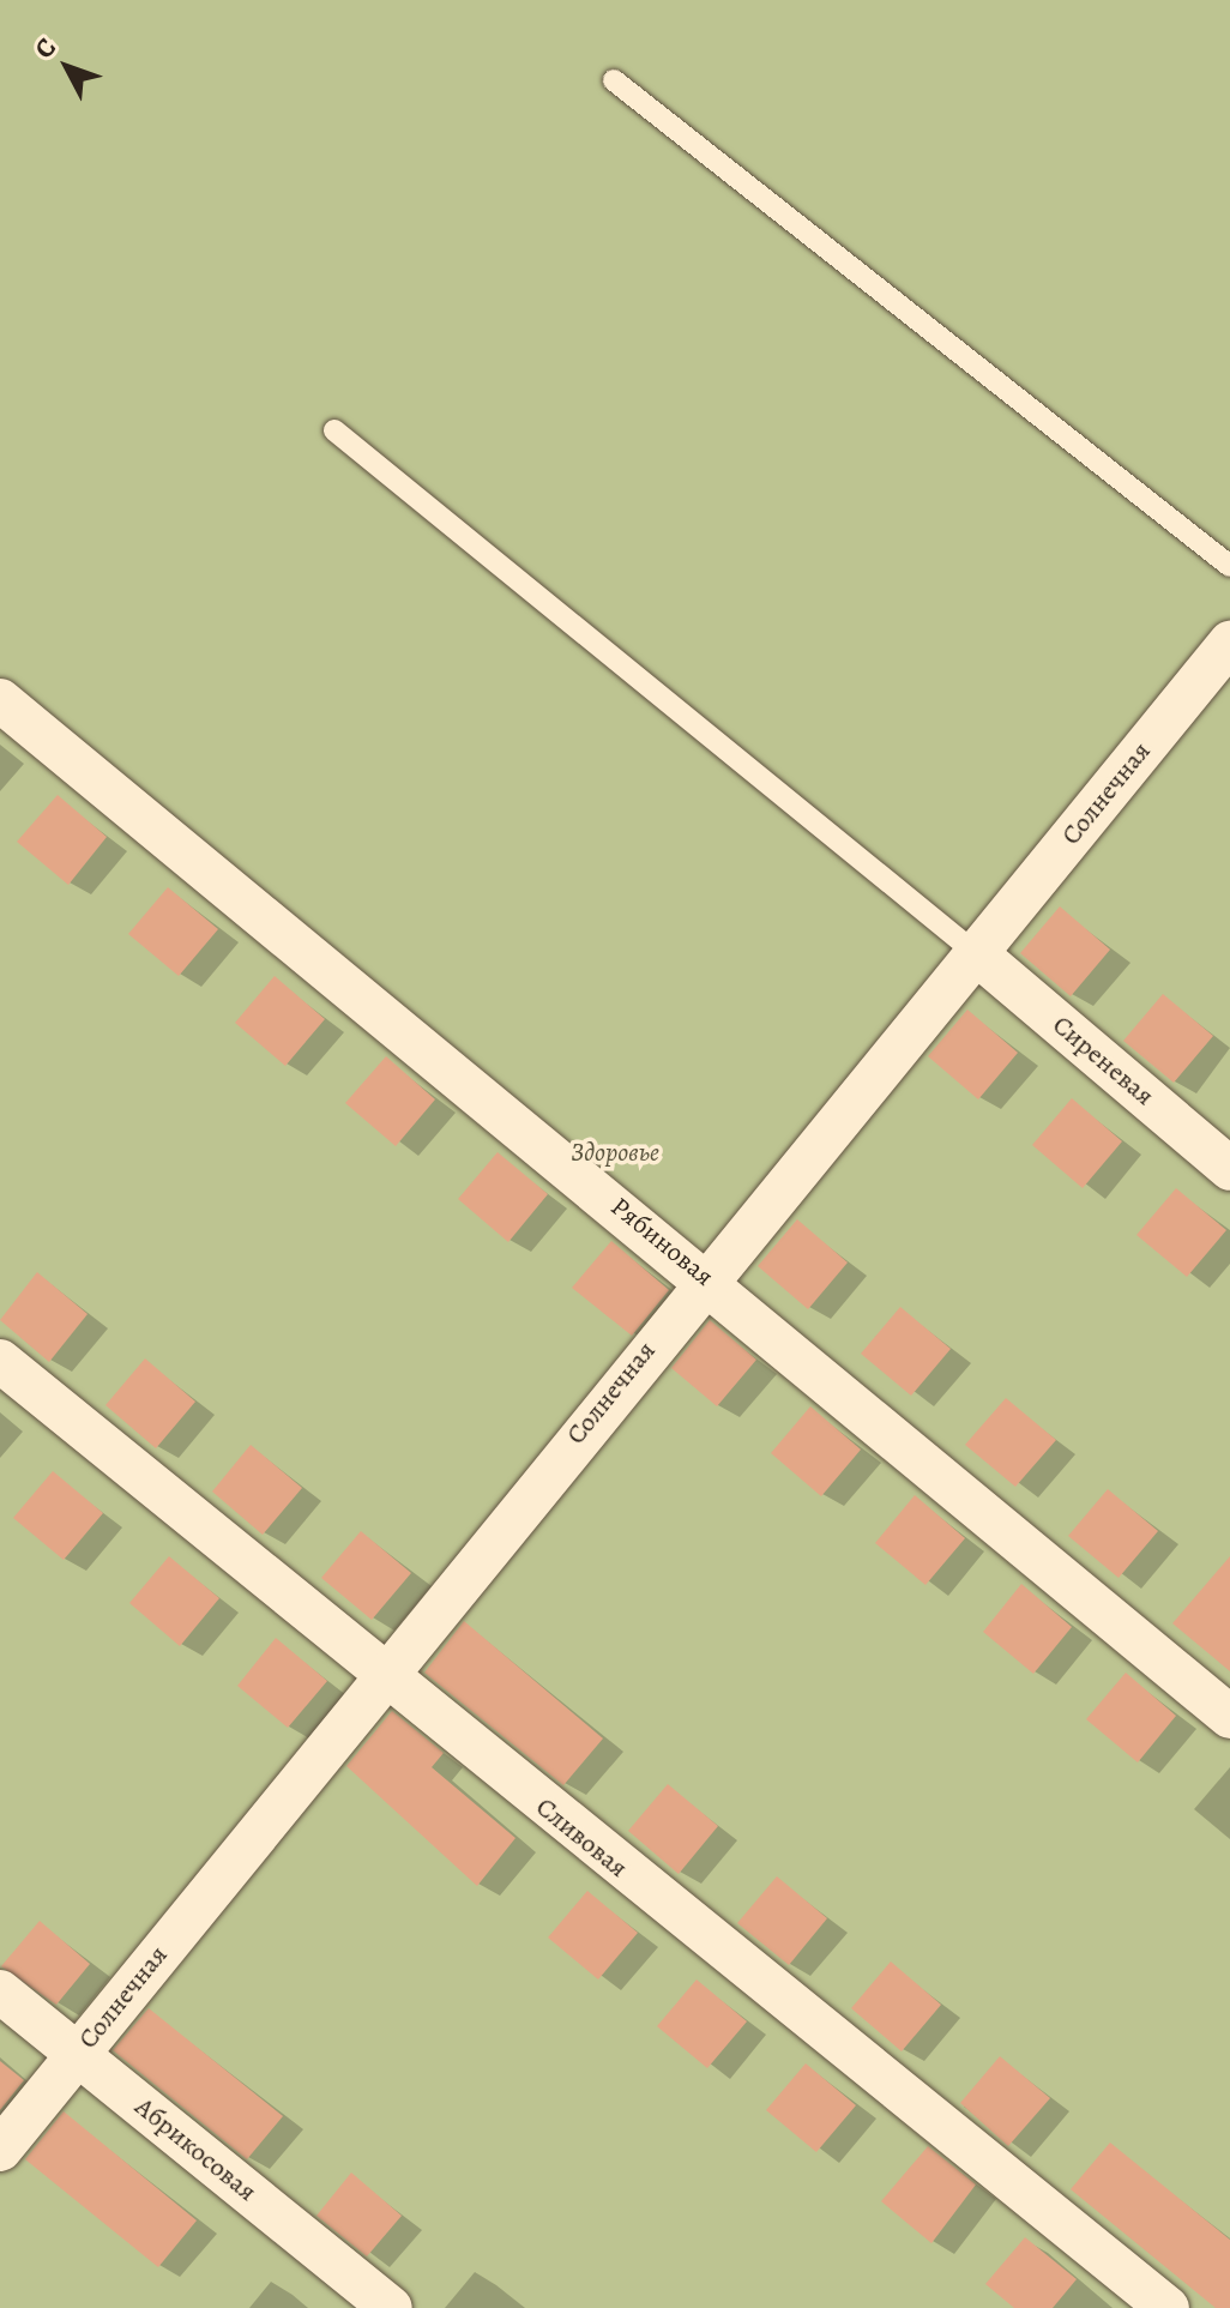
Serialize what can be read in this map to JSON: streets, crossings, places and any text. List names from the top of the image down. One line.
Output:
{"streets":{"street":["Солнечная","Сиреневая","Рябиновая","Сливовая","Абрикосовая"]},"crossings":[["Солнечная","Сиреневая"],["Солнечная","Рябиновая"],["Солнечная","Сливовая"],["Солнечная","Абрикосовая"]],"parks":["Здоровье"],"north":"top left"}
